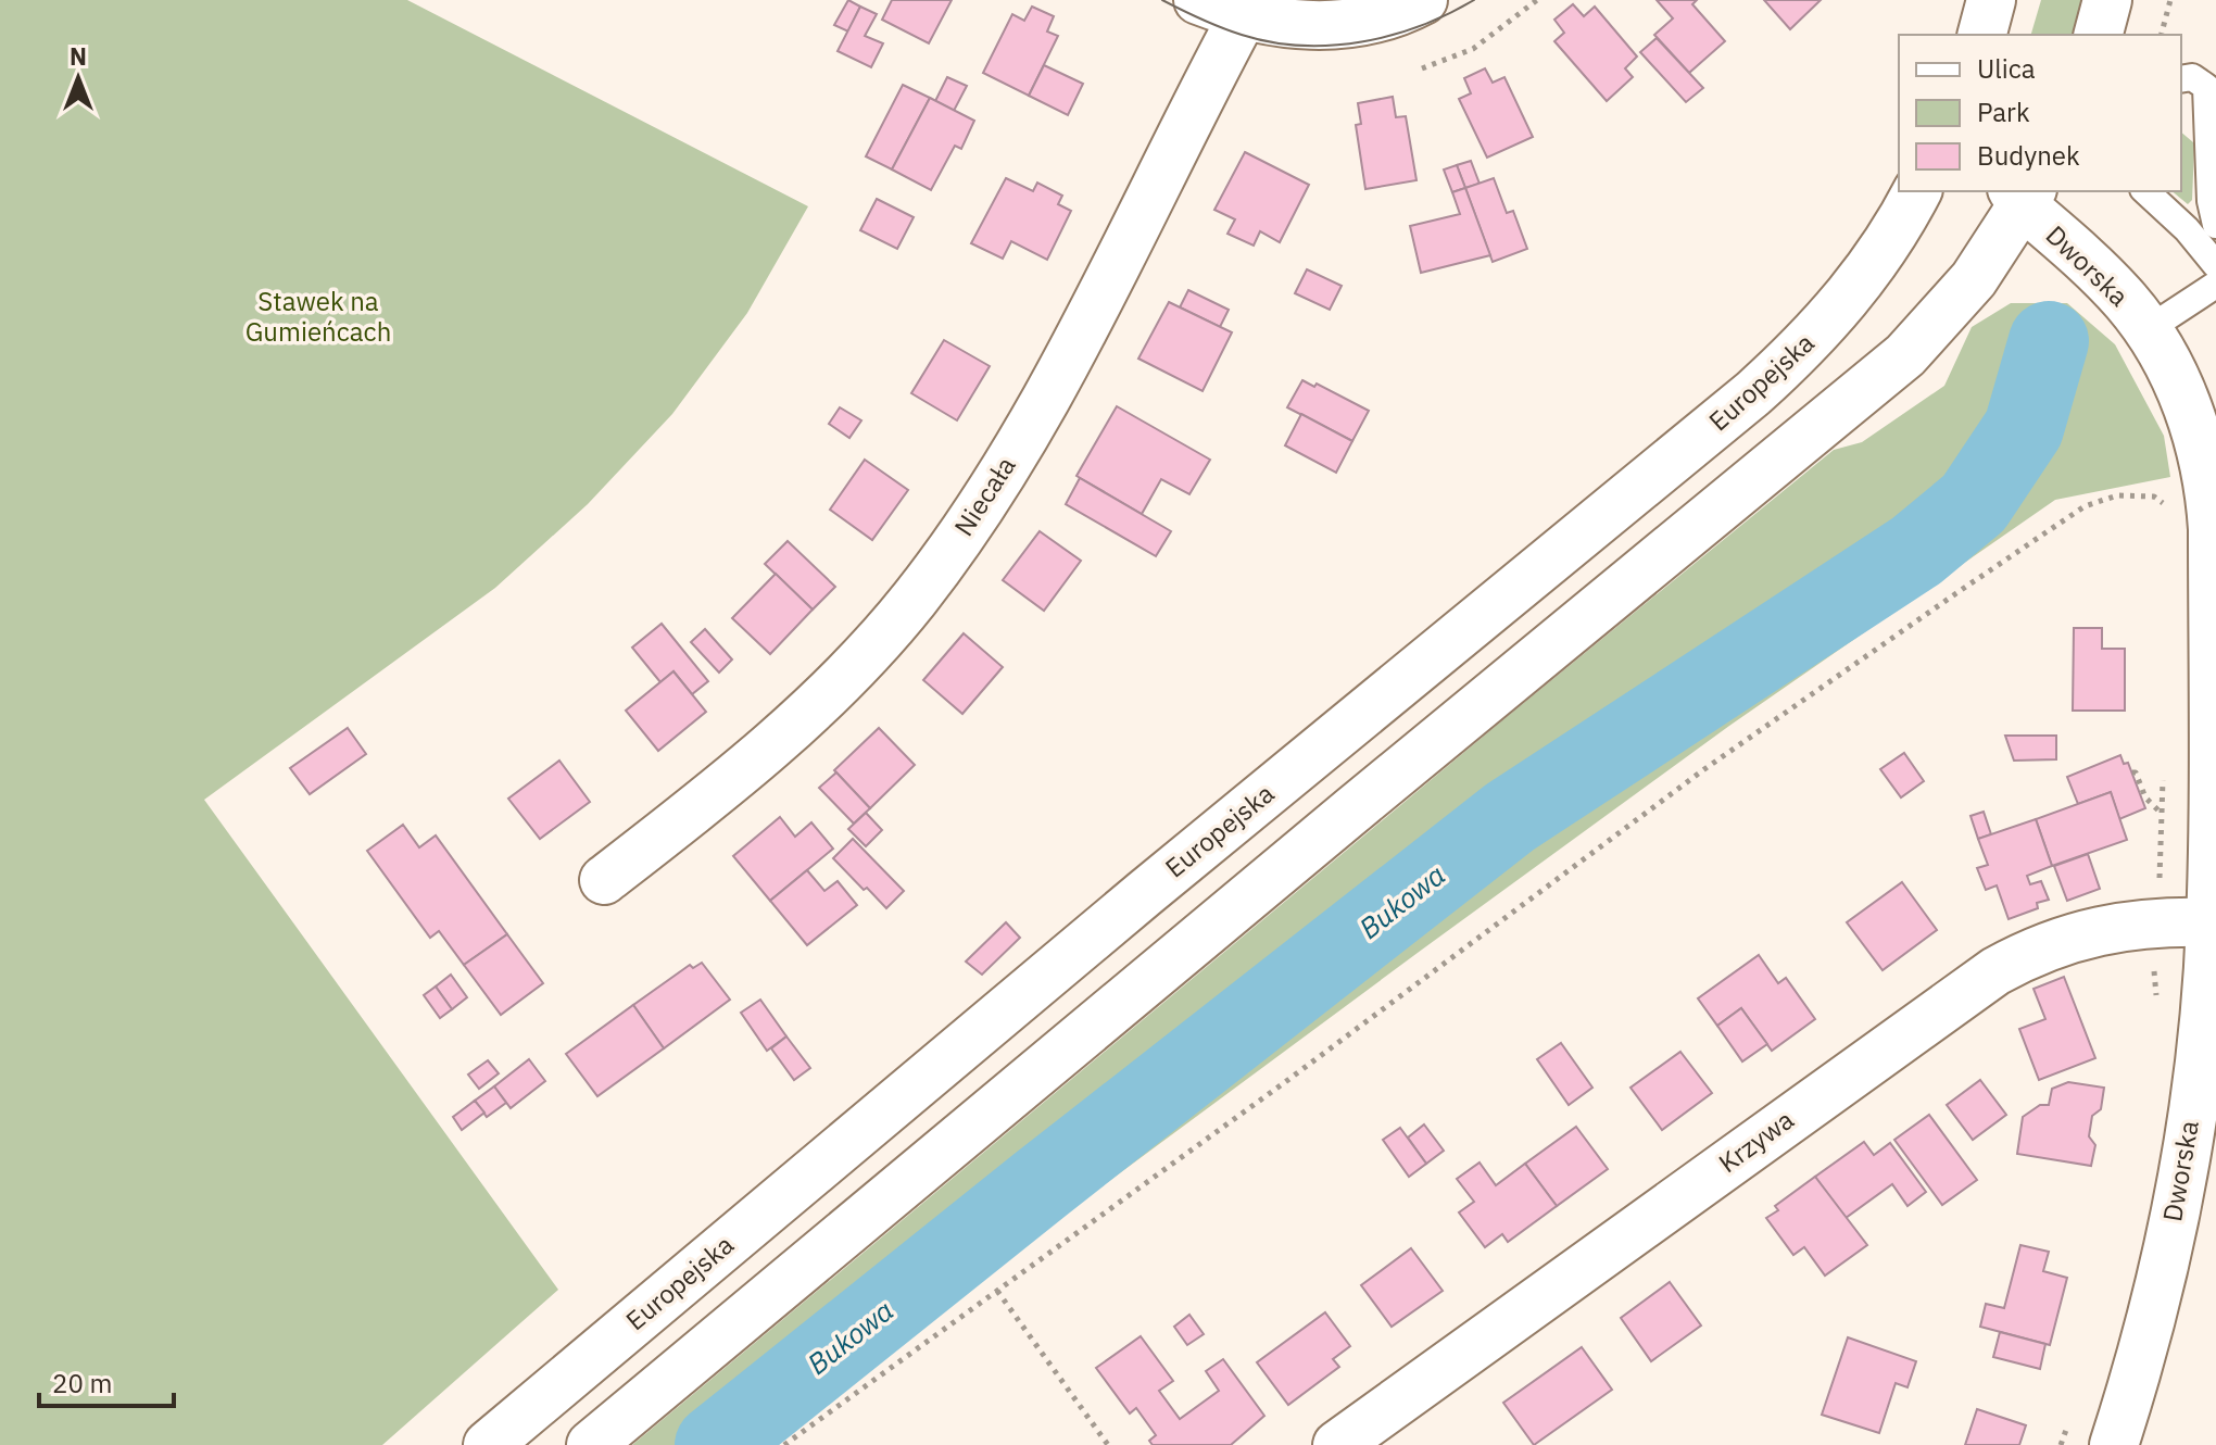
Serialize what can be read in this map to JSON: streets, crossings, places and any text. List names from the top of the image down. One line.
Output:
{"streets":{"main road":["Dworska","Europejska","Niecała","Krzywa"]},"crossings":[["Dworska","Krzywa"]],"water":["Bukowa"],"parks":["Stawek na Gumieńcach"],"legend":["Ulica","Park","Budynek"],"scale_bar":"20 m","north":"top"}
